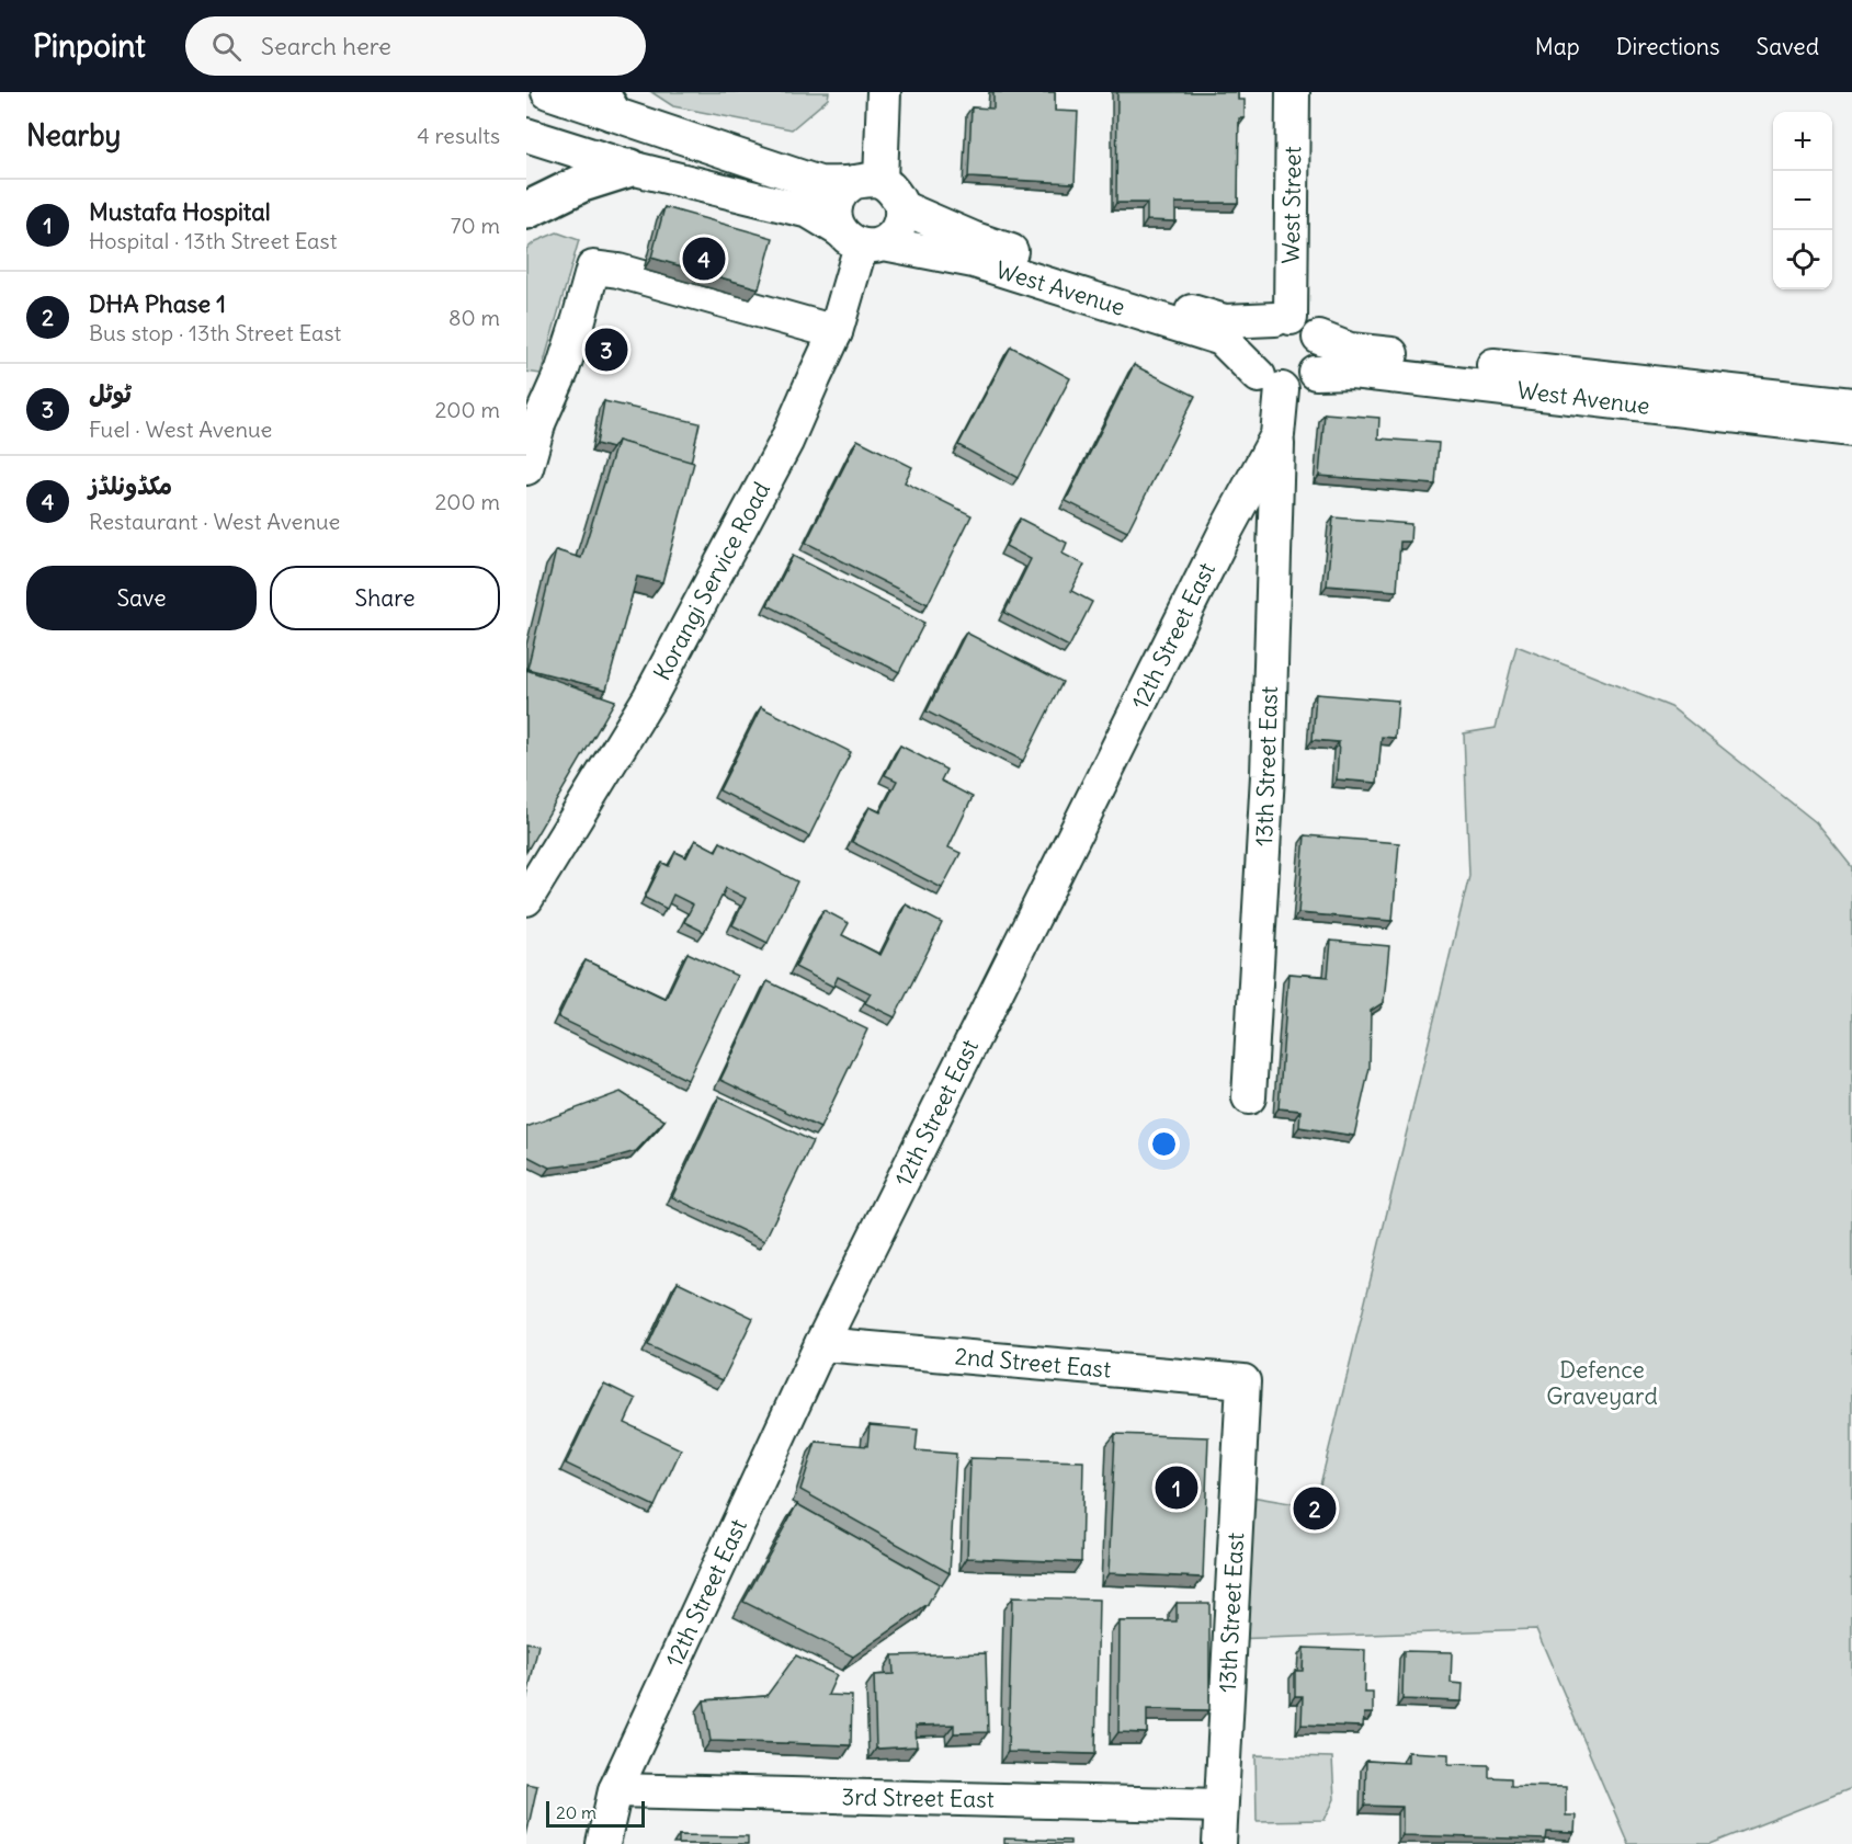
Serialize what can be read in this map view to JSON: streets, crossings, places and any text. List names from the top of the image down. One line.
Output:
{"streets":{"street":["West Street","West Avenue","Korangi Service Road","12th Street East","13th Street East","2nd Street East","3rd Street East"]},"crossings":[["West Street","West Avenue"],["West Street","12th Street East"],["West Avenue","Korangi Service Road"],["West Avenue","12th Street East"],["12th Street East","13th Street East"],["12th Street East","2nd Street East"],["12th Street East","3rd Street East"],["13th Street East","2nd Street East"],["13th Street East","3rd Street East"]],"parks":["Defence Graveyard"],"scale_bar":"20 m","page":{"header":"Pinpoint","search":"Search here","nav":["Map","Directions","Saved"],"heading":["Nearby","4 results"],"map_buttons":["+","−"],"list":[{"mark":"1","name":"Mustafa Hospital","note":"Hospital · 13th Street East","value":"70 m"},{"mark":"2","name":"DHA Phase 1","note":"Bus stop · 13th Street East","value":"80 m"},{"mark":"3","name":"ٹوٹل","note":"Fuel · West Avenue","value":"200 m"},{"mark":"4","name":"مکڈونلڈز","note":"Restaurant · West Avenue","value":"200 m"}],"pins":["4","3","1","2"],"buttons":["Save","Share"],"scale":"20 m"}}
